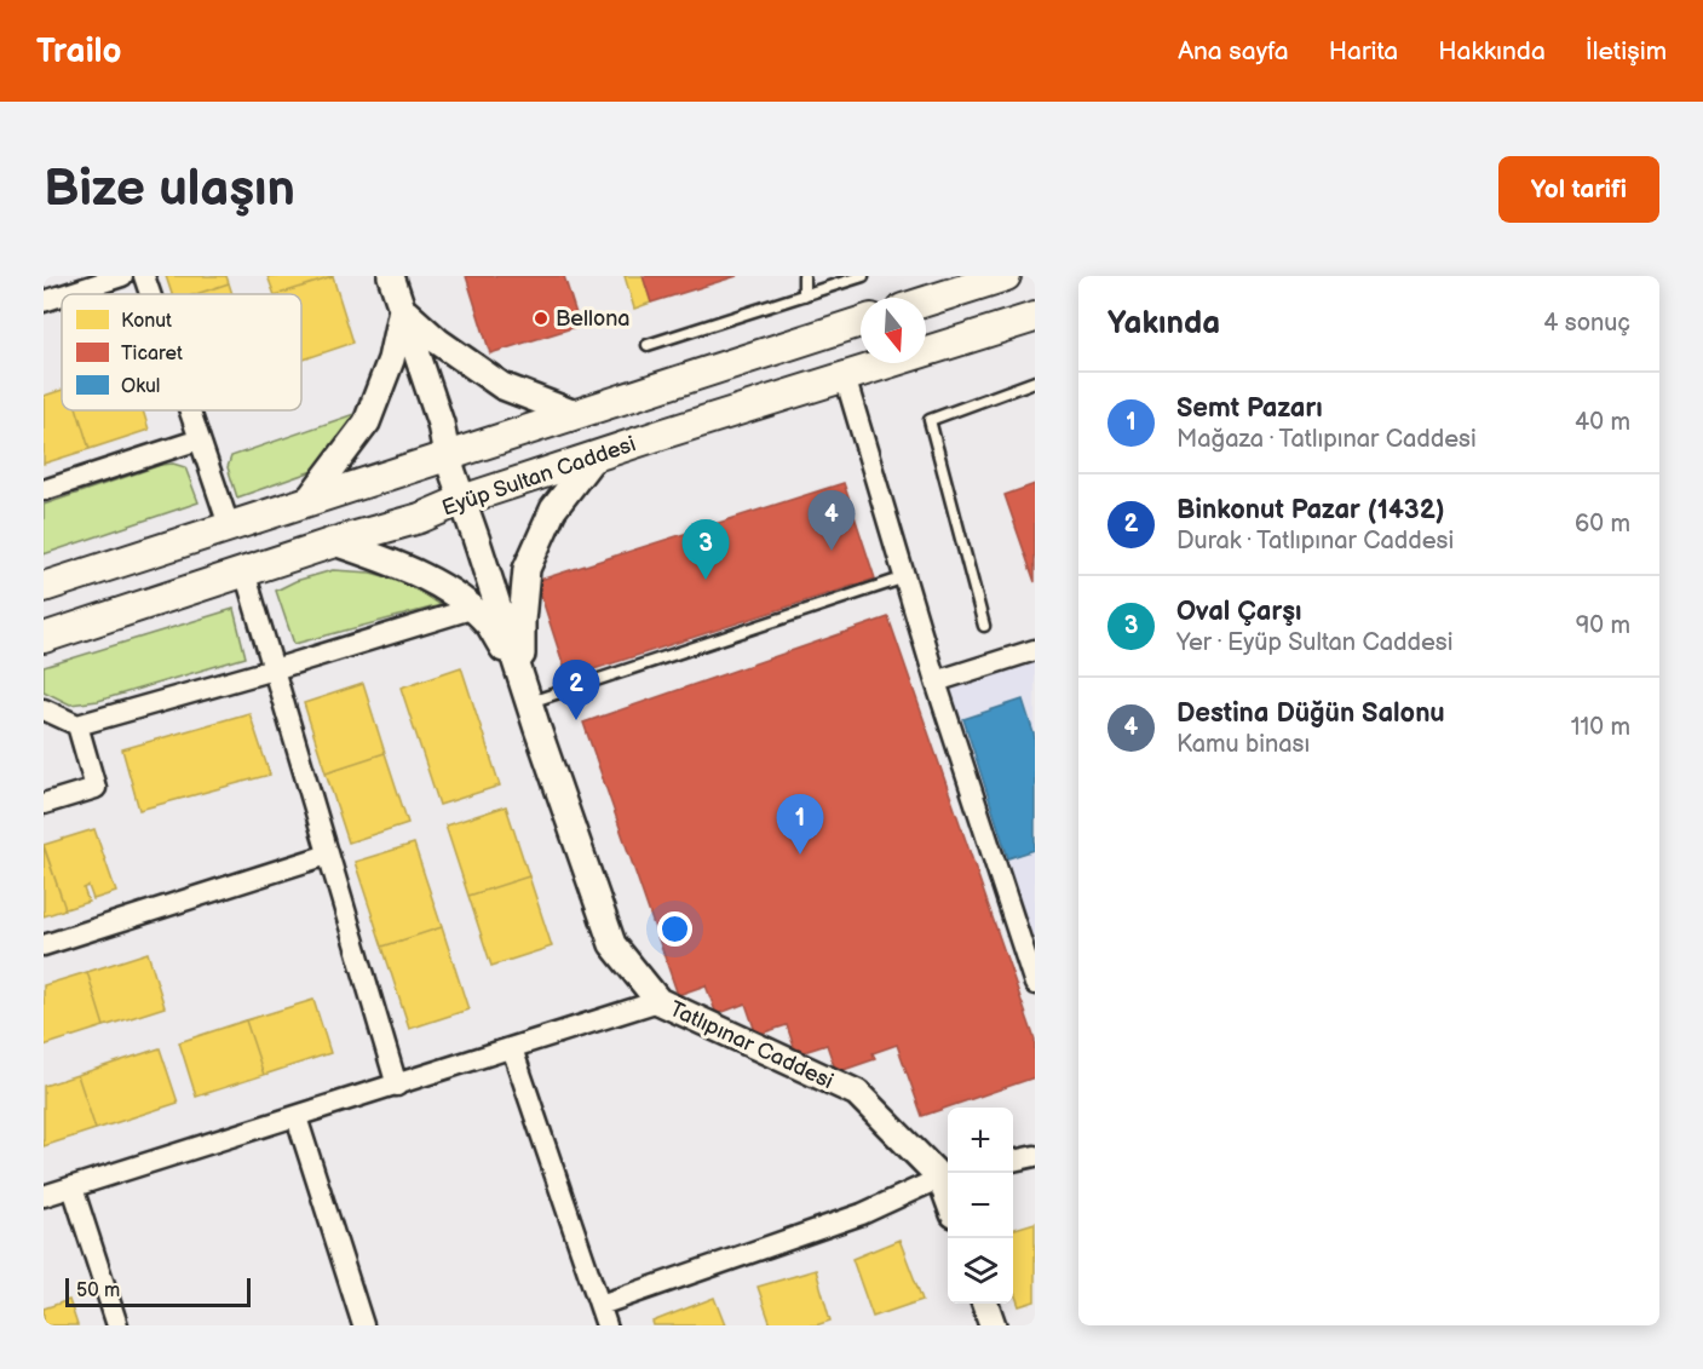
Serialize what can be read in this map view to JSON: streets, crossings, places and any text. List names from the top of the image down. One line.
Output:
{"streets":{"main road":["Eyüp Sultan Caddesi"],"street":["Tatlıpınar Caddesi"]},"places":["Bellona"],"legend":["Konut","Ticaret","Okul"],"scale_bar":"50 m","north":"bottom","page":{"header":"Trailo","nav":["Ana sayfa","Harita","Hakkında","İletişim"],"buttons":"Yol tarifi","title":"Bize ulaşın","heading":["Yakında","4 sonuç"],"list":[{"mark":"1","name":"Semt Pazarı","note":"Mağaza · Tatlıpınar Caddesi","value":"40 m"},{"mark":"2","name":"Binkonut Pazar (1432)","note":"Durak · Tatlıpınar Caddesi","value":"60 m"},{"mark":"3","name":"Oval Çarşı","note":"Yer · Eyüp Sultan Caddesi","value":"90 m"},{"mark":"4","name":"Destina Düğün Salonu","note":"Kamu binası","value":"110 m"}],"pins":["4","3","2","1"],"map_buttons":["+","−"],"scale":"50 m"}}
